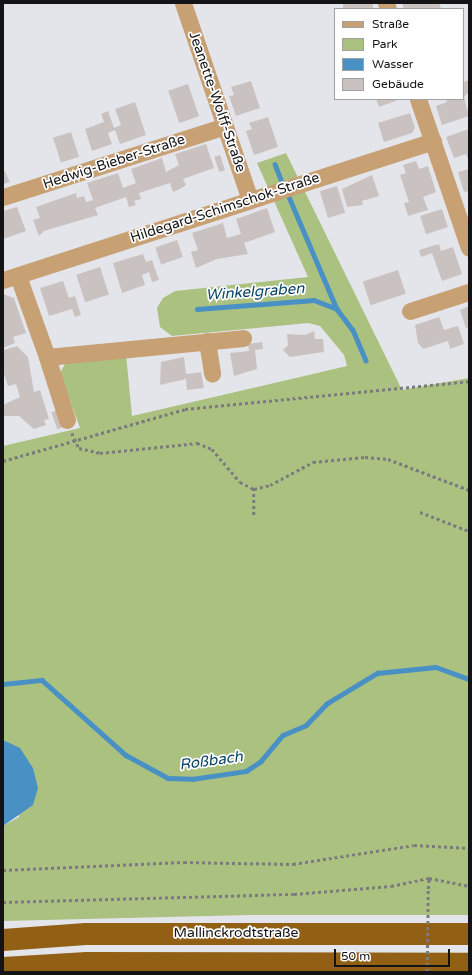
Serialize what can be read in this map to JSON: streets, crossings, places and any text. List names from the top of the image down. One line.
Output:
{"streets":{"highway":["Mallinckrodtstraße"],"street":["Jeanette-Wolff-Straße","Hedwig-Bieber-Straße","Hildegard-Schimschok-Straße"]},"crossings":[["Jeanette-Wolff-Straße","Hedwig-Bieber-Straße"],["Jeanette-Wolff-Straße","Hildegard-Schimschok-Straße"]],"water":["Winkelgraben","Roßbach"],"legend":["Straße","Park","Wasser","Gebäude"],"scale_bar":"50 m"}
